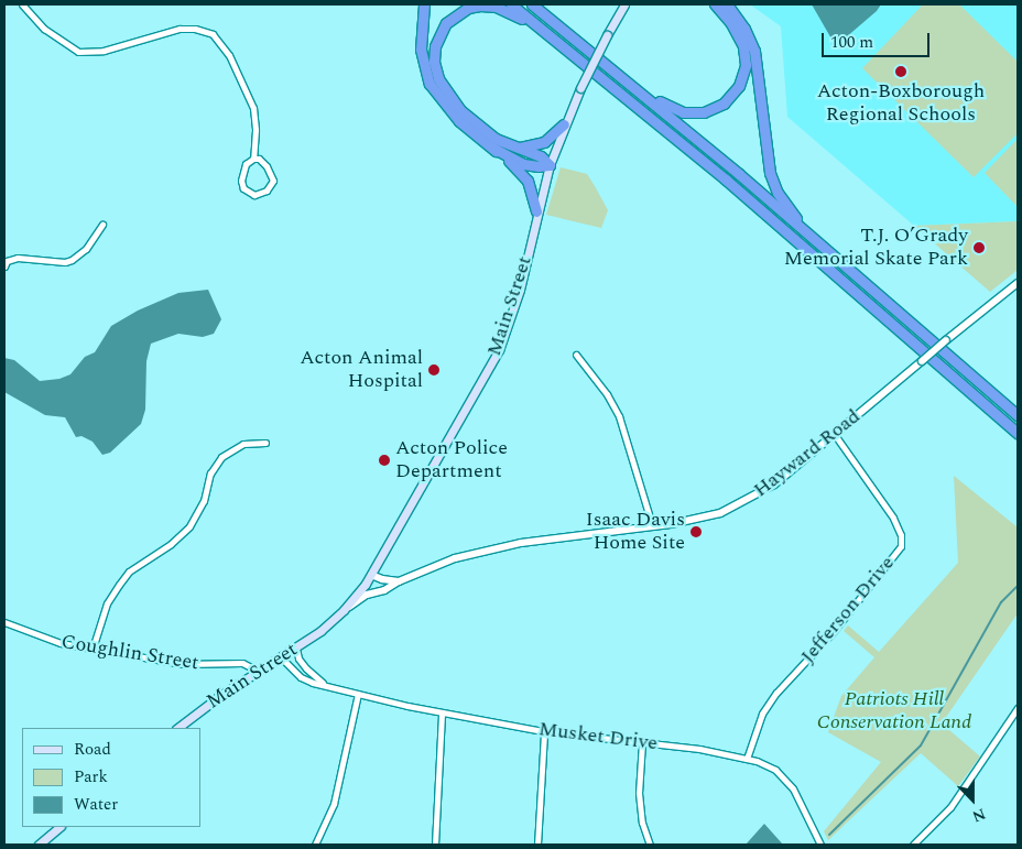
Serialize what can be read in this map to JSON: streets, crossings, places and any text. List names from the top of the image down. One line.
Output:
{"streets":{"main road":["Main Street"],"street":["Hayward Road","Jefferson Drive","Coughlin Street","Musket Drive"]},"crossings":[["Main Street","Hayward Road"],["Main Street","Coughlin Street"],["Main Street","Musket Drive"],["Hayward Road","Jefferson Drive"],["Jefferson Drive","Musket Drive"]],"parks":["Patriots Hill Conservation Land"],"places":["Acton-Boxborough Regional Schools","T.J. O’Grady Memorial Skate Park","Acton Animal Hospital","Acton Police Department","Isaac Davis Home Site"],"legend":["Road","Park","Water"],"scale_bar":"100 m","north":"bottom"}
